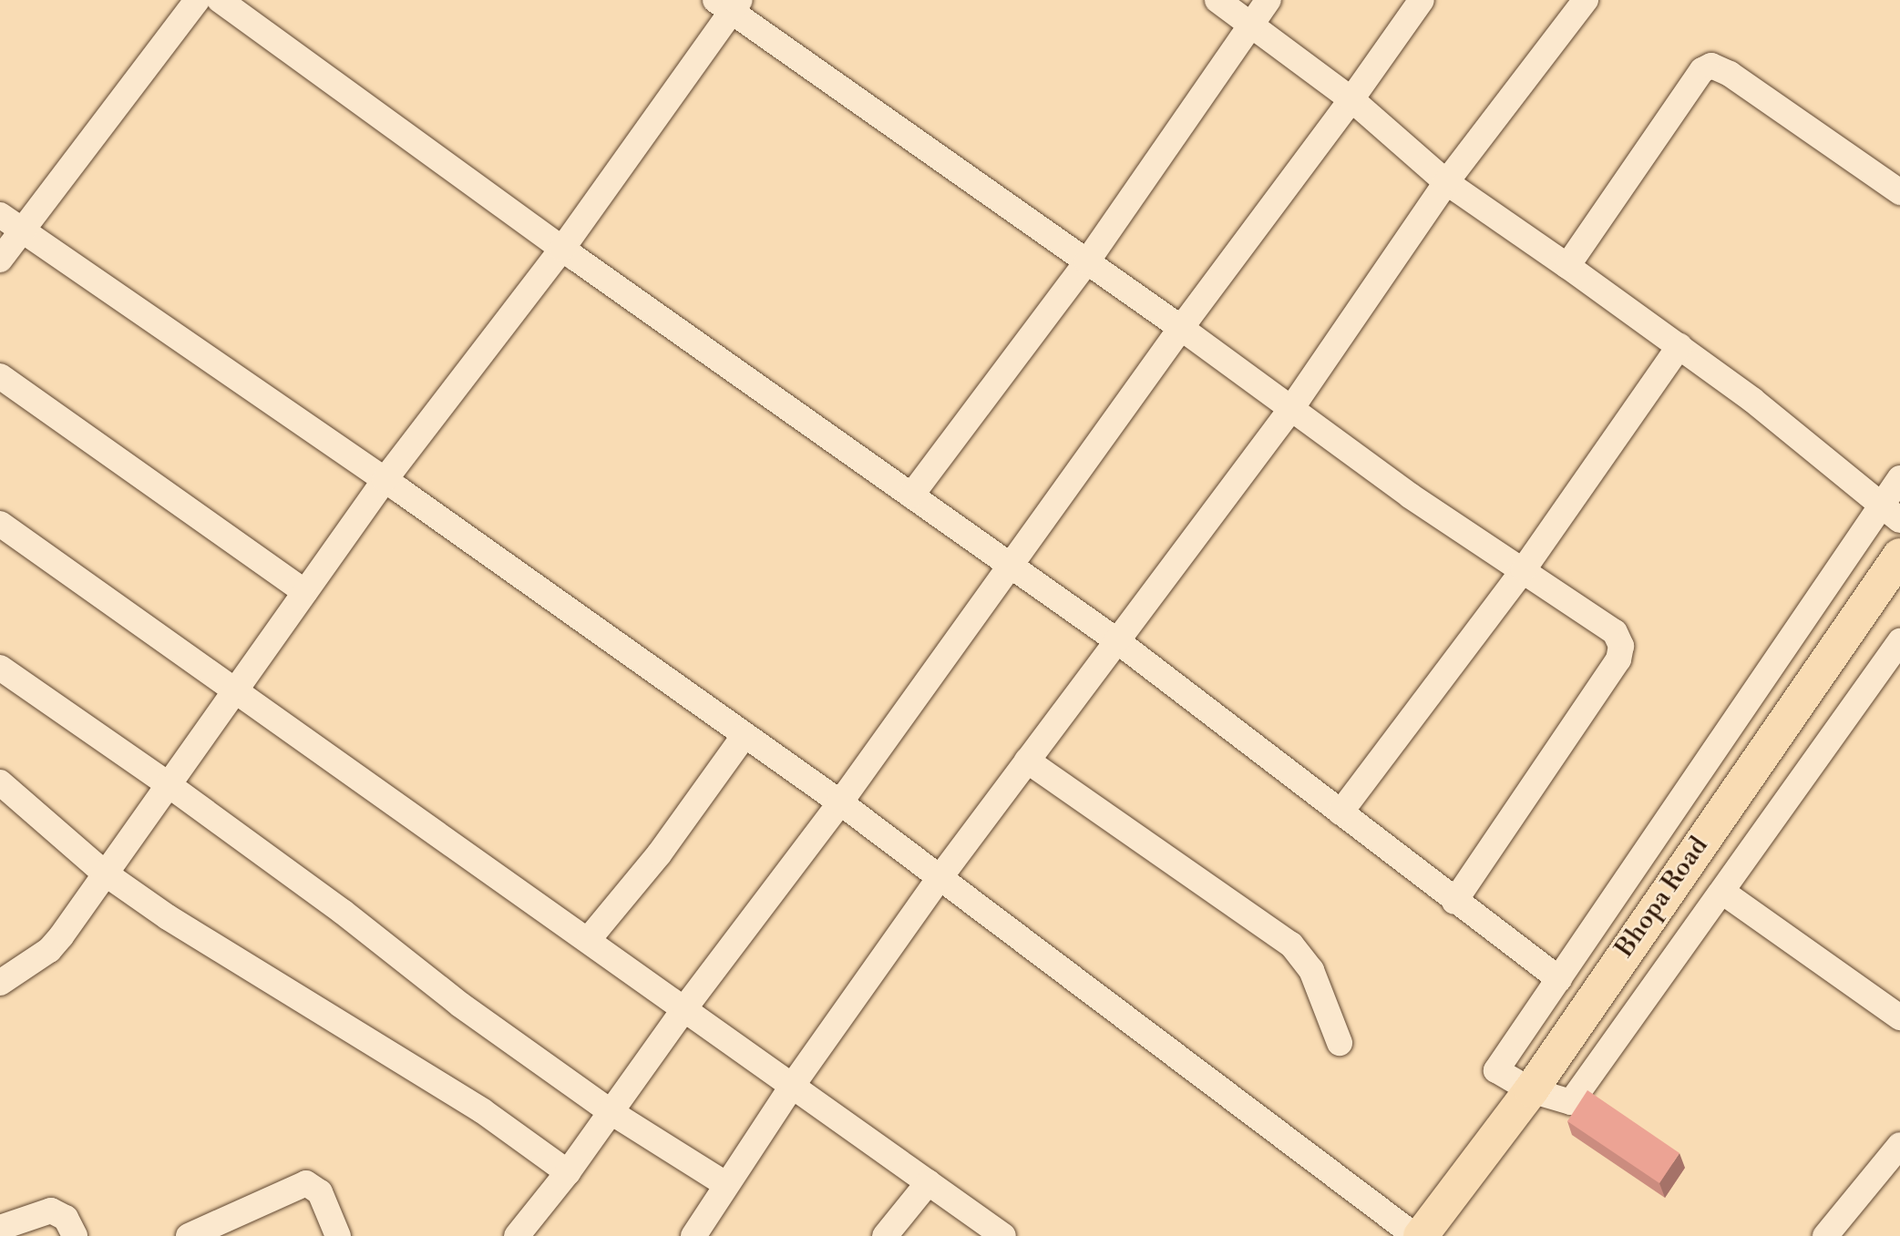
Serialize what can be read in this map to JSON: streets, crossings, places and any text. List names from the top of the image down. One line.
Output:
{"streets":{"main road":["Bhopa Road"]}}
